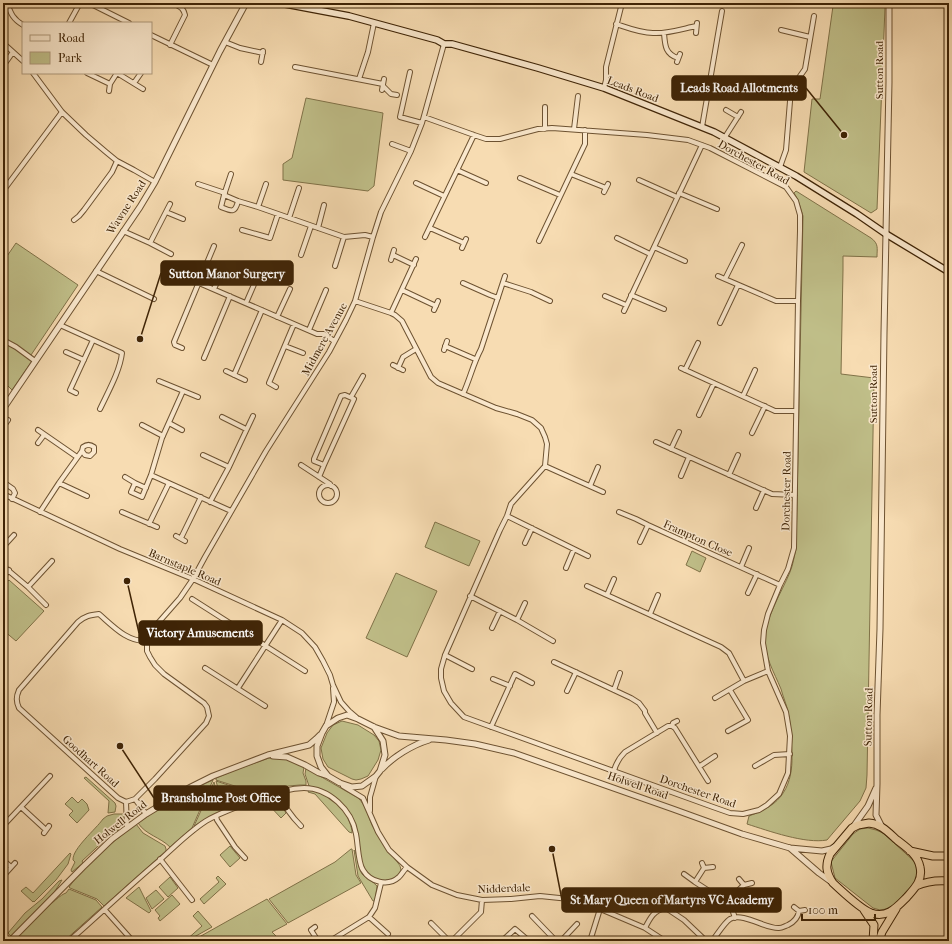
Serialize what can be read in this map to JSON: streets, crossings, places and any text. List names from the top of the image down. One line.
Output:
{"streets":{"main road":["Leads Road"],"street":["Sutton Road","Dorchester Road","Wawne Road","Midmere Avenue","Frampton Close","Barnstaple Road","Goodhart Road","Holwell Road","Nidderdale"]},"crossings":[["Sutton Road","Leads Road"],["Sutton Road","Holwell Road"],["Leads Road","Midmere Avenue"],["Dorchester Road","Midmere Avenue"],["Dorchester Road","Frampton Close"],["Midmere Avenue","Barnstaple Road"],["Barnstaple Road","Holwell Road"],["Barnstaple Road","Nidderdale"],["Holwell Road","Nidderdale"]],"places":["Leads Road Allotments","Sutton Manor Surgery","Victory Amusements","Bransholme Post Office","St Mary Queen of Martyrs VC Academy"],"legend":["Road","Park"],"scale_bar":"100 m"}
